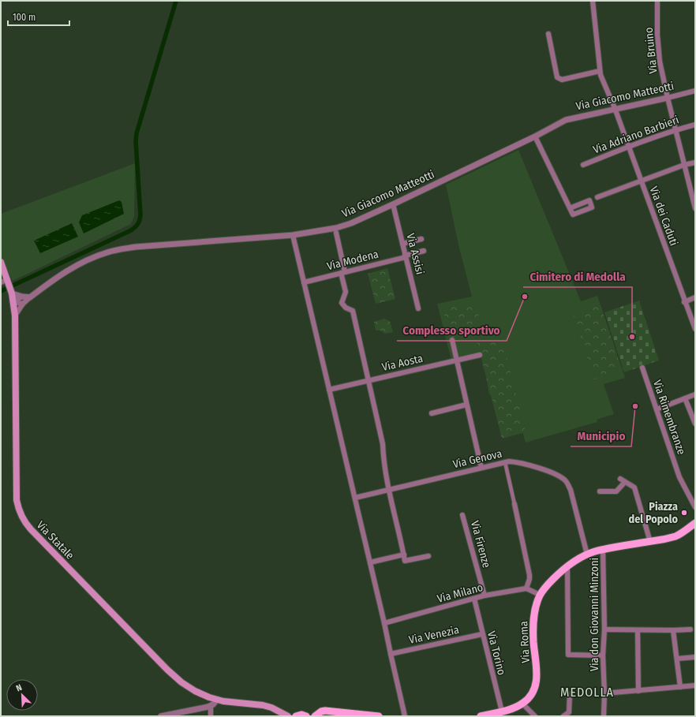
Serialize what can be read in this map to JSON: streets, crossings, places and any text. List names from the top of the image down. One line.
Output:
{"streets":{"main road":["Via Statale","Via Roma"],"street":["Via Bruino","Via Giacomo Matteotti","Via Adriano Barbieri","Via dei Caduti","Via Assisi","Via Modena","Via Aosta","Via Rimembranze","Via Genova","Via Firenze","Via Milano","Via don Giovanni Minzoni","Via Venezia","Via Torino"]},"crossings":[["Via Bruino","Via Giacomo Matteotti"],["Via Bruino","Via Adriano Barbieri"],["Via Giacomo Matteotti","Via dei Caduti"],["Via Giacomo Matteotti","Via Assisi"],["Via Adriano Barbieri","Via dei Caduti"],["Via Assisi","Via Modena"],["Via Genova","Via Roma"],["Via Firenze","Via Milano"],["Via Milano","Via Torino"],["Via don Giovanni Minzoni","Via Roma"],["Via Venezia","Via Torino"],["Via Roma","Via Torino"]],"districts":["MEDOLLA"],"places":["Complesso sportivo","Cimitero di Medolla","Municipio","Piazza del Popolo"],"scale_bar":"100 m","north":"top left"}
